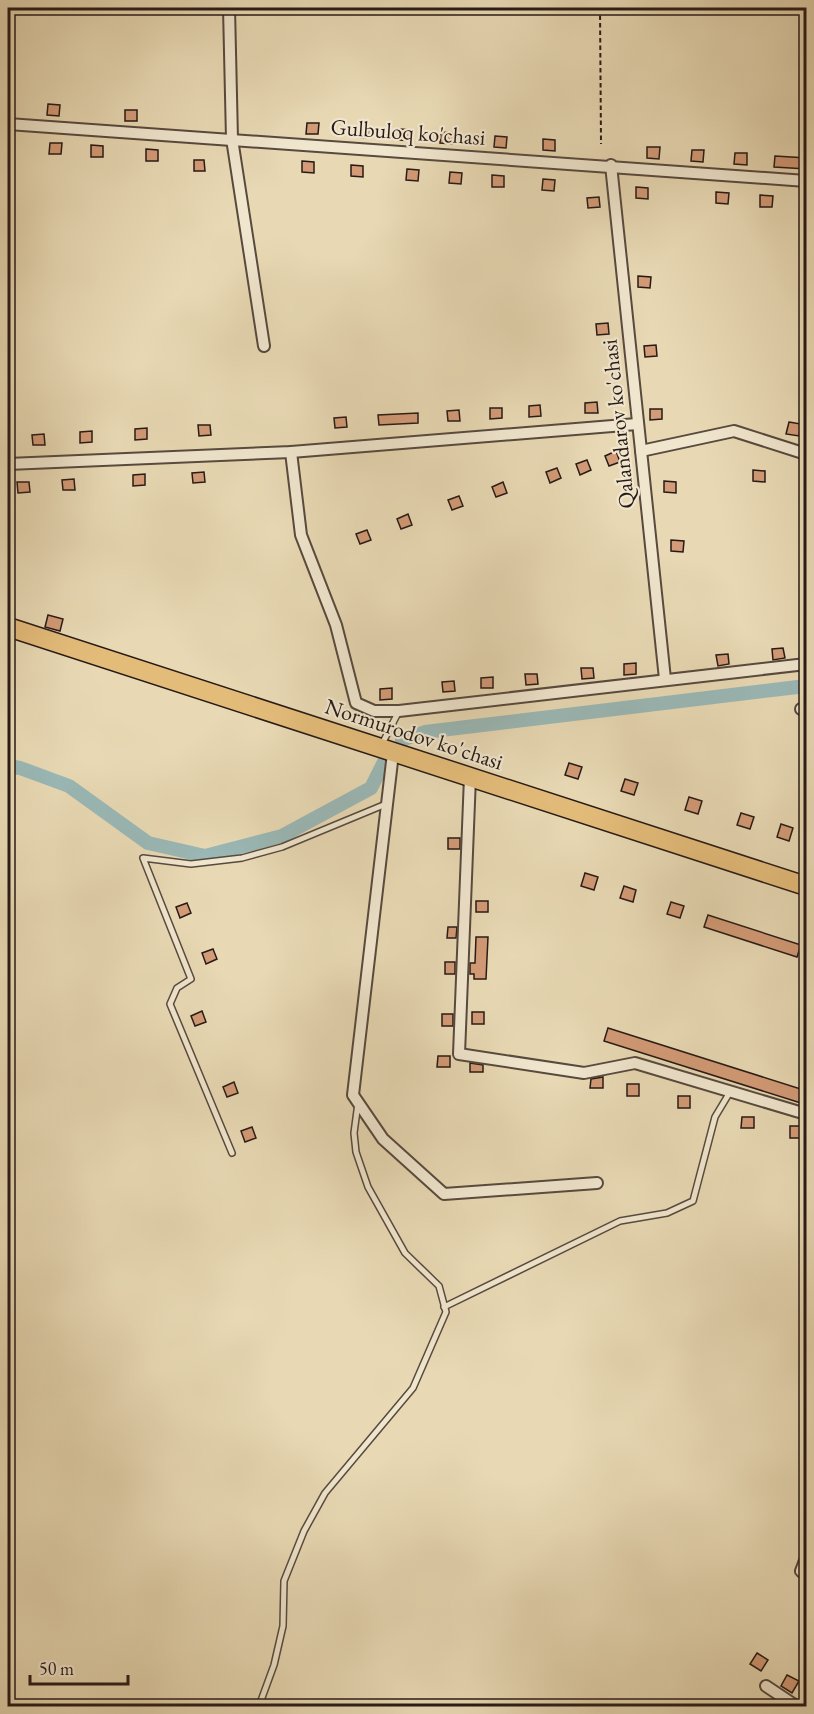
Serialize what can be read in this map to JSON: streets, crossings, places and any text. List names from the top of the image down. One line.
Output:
{"streets":{"main road":["Normurodov ko'chasi"],"street":["Gulbuloq ko'chasi","Qalandarov ko'chasi"]},"crossings":[["Gulbuloq ko'chasi","Qalandarov ko'chasi"]],"scale_bar":"50 m"}
